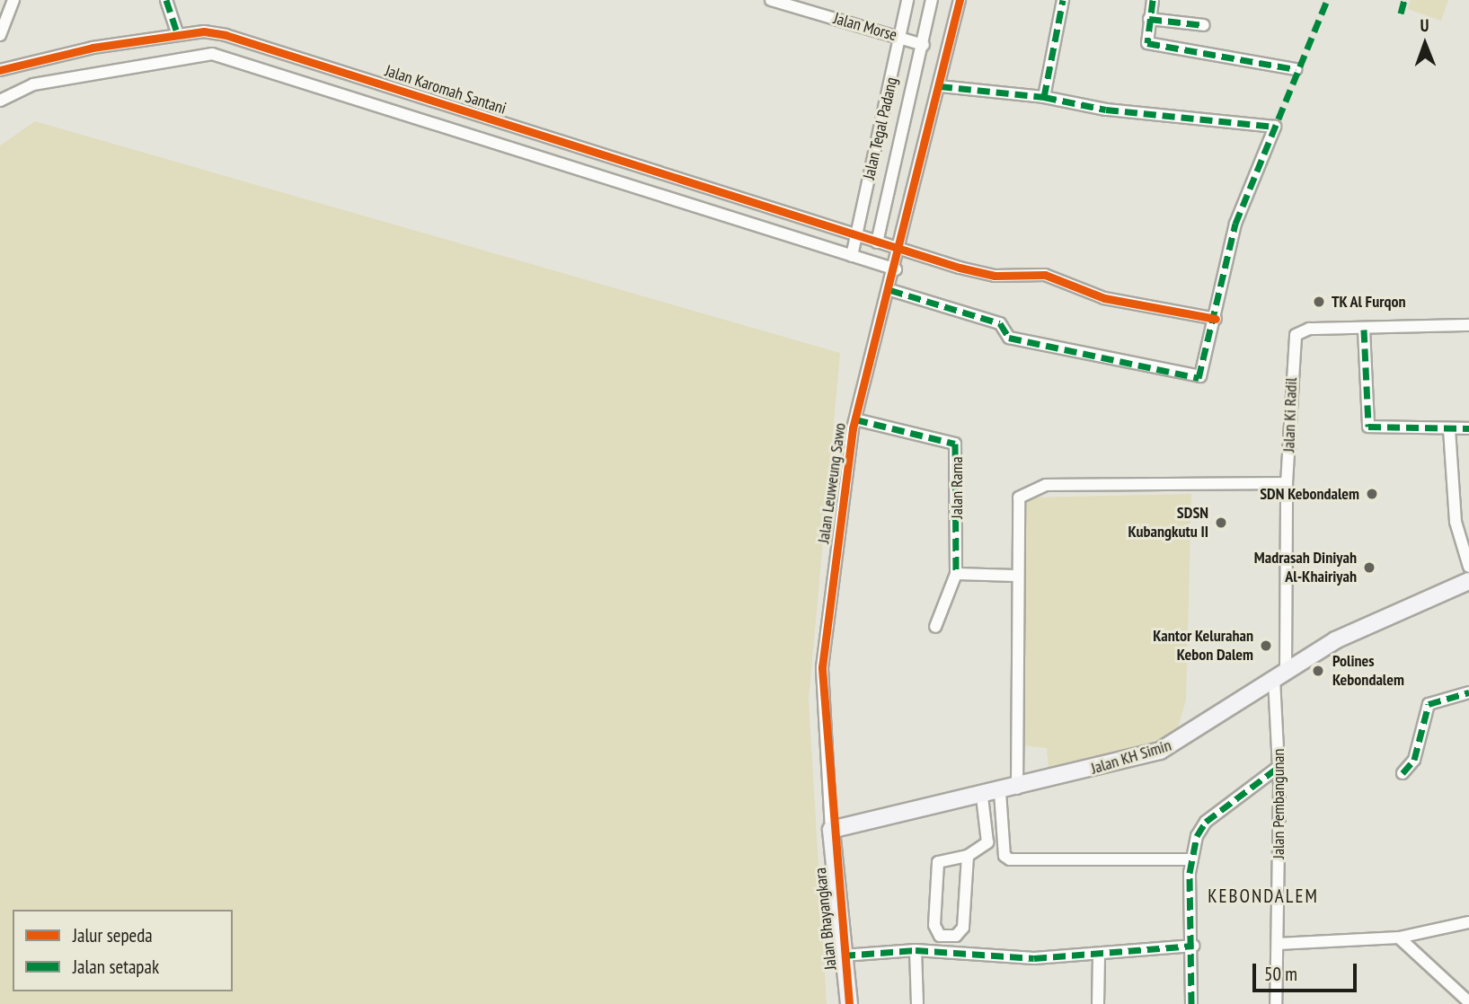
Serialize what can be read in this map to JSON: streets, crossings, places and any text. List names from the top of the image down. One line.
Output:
{"streets":{"street":["Jalan Morse","Jalan Karomah Santani","Jalan Tegal Padang","Jalan Ki Radil","Jalan Leuweung Sawo","Jalan Rama","Jalan KH Simin","Jalan Pembangunan","Jalan Bhayangkara"]},"crossings":[["Jalan Morse","Jalan Tegal Padang"],["Jalan Karomah Santani","Jalan Tegal Padang"],["Jalan Karomah Santani","Jalan Leuweung Sawo"],["Jalan Ki Radil","Jalan KH Simin"],["Jalan Ki Radil","Jalan Pembangunan"],["Jalan Leuweung Sawo","Jalan Rama"],["Jalan Leuweung Sawo","Jalan KH Simin"],["Jalan Leuweung Sawo","Jalan Bhayangkara"],["Jalan KH Simin","Jalan Pembangunan"],["Jalan KH Simin","Jalan Bhayangkara"]],"districts":["KEBONDALEM"],"places":["TK Al Furqon","SDN Kebondalem","SDSN Kubangkutu II","Madrasah Diniyah Al-Khairiyah","Kantor Kelurahan Kebon Dalem","Polines Kebondalem"],"legend":["Jalur sepeda","Jalan setapak"],"scale_bar":"50 m","north":"top"}
